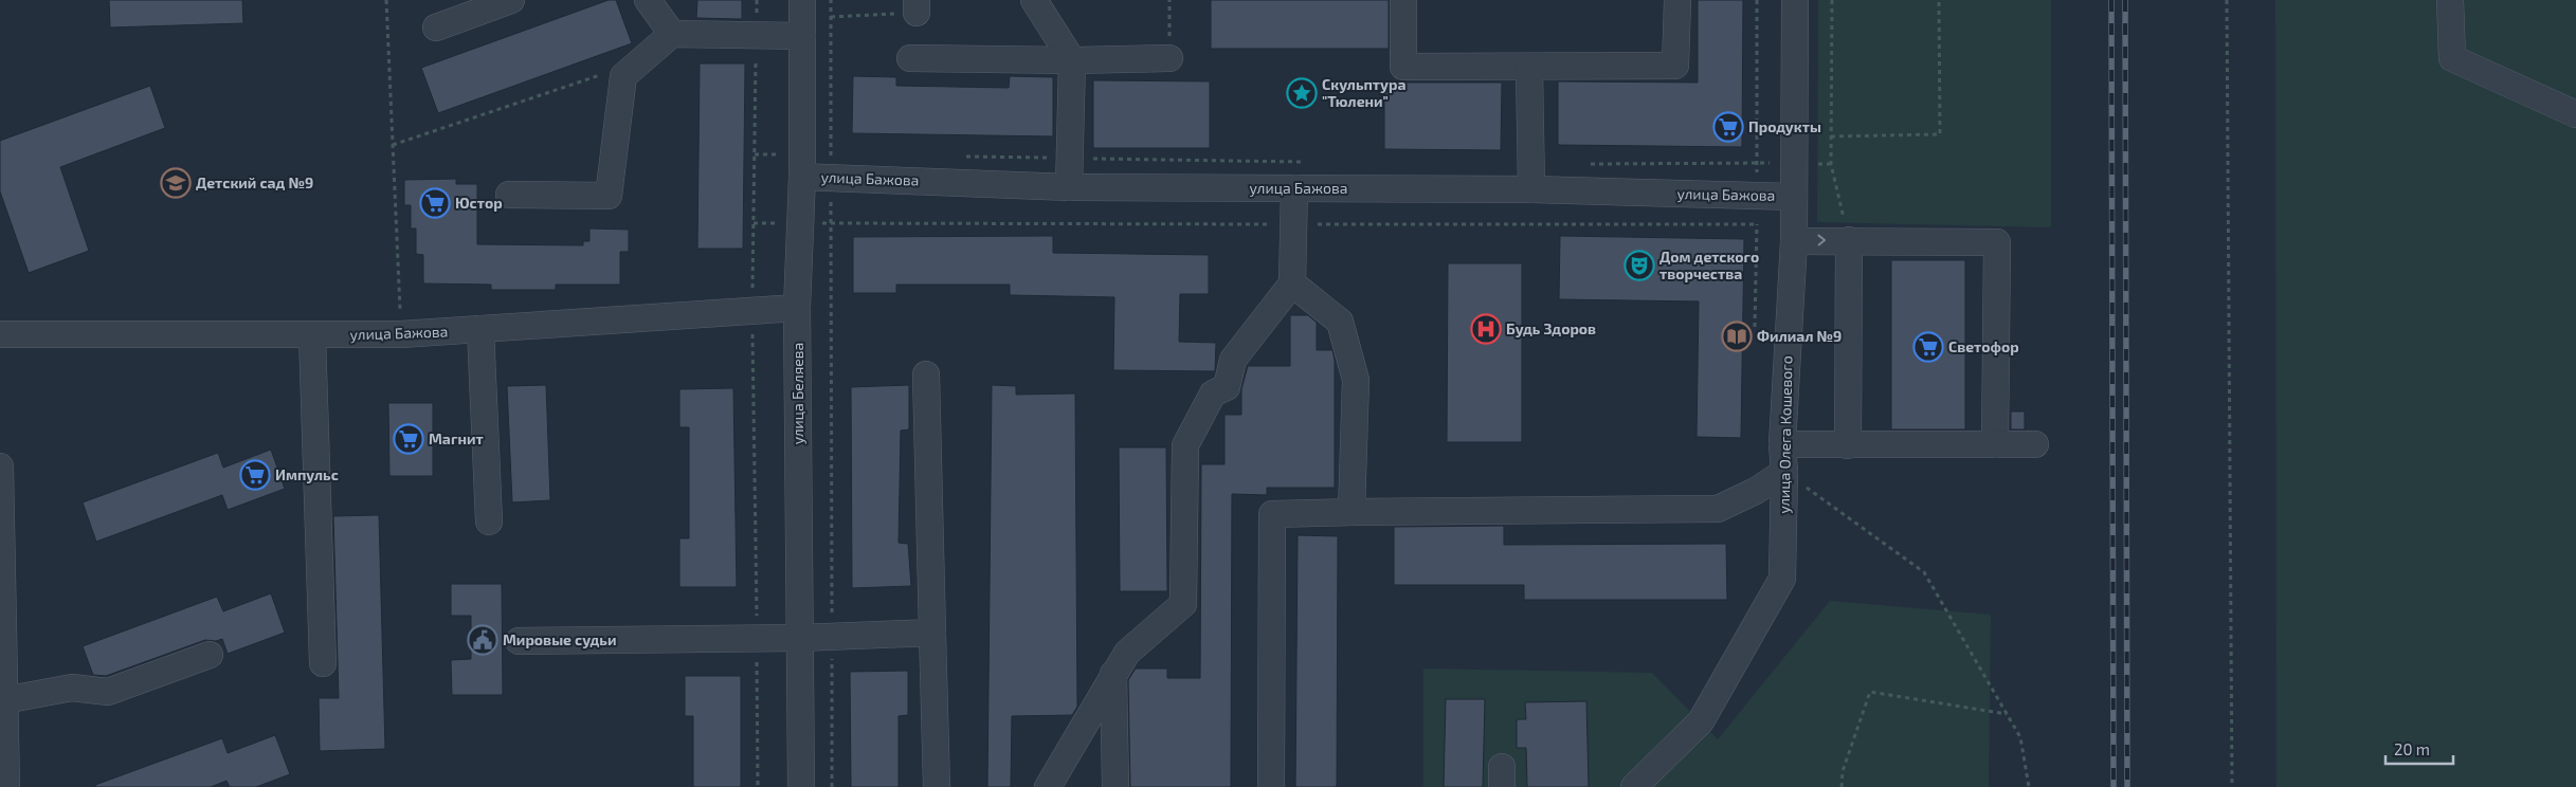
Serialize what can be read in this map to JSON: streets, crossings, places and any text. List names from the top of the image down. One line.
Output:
{"streets":{"street":["улица Бажова","улица Беляева","улица Олега Кошевого"]},"crossings":[["улица Бажова","улица Беляева"],["улица Бажова","улица Олега Кошевого"]],"places":{"place":["Скульптура \"Тюлени\""],"supermarket":["Продукты","Юстор","Светофор","Магнит","Импульс"],"school or university":["Детский сад №9"],"theatre":["Дом детского творчества"],"hospital":["Будь Здоров"],"library":["Филиал №9"],"public building":["Мировые судьи"]},"scale_bar":"20 m"}
